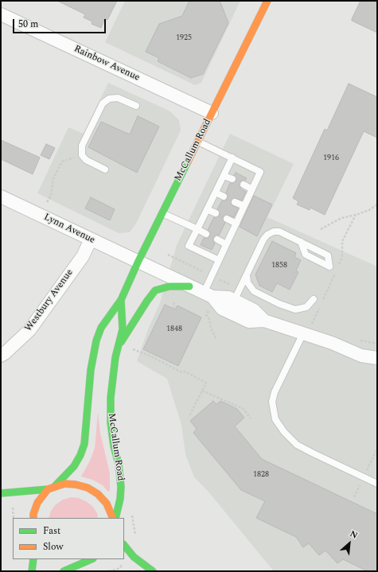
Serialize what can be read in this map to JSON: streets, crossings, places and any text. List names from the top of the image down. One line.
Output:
{"streets":{"main road":["McCallum Road"],"street":["Rainbow Avenue","Lynn Avenue","Westbury Avenue"]},"crossings":[["Rainbow Avenue","McCallum Road"],["McCallum Road","Lynn Avenue"],["Lynn Avenue","Westbury Avenue"]],"house_numbers":["1925","1916","1858","1848","1828"],"legend":["Fast","Slow"],"scale_bar":"50 m","north":"top right"}
